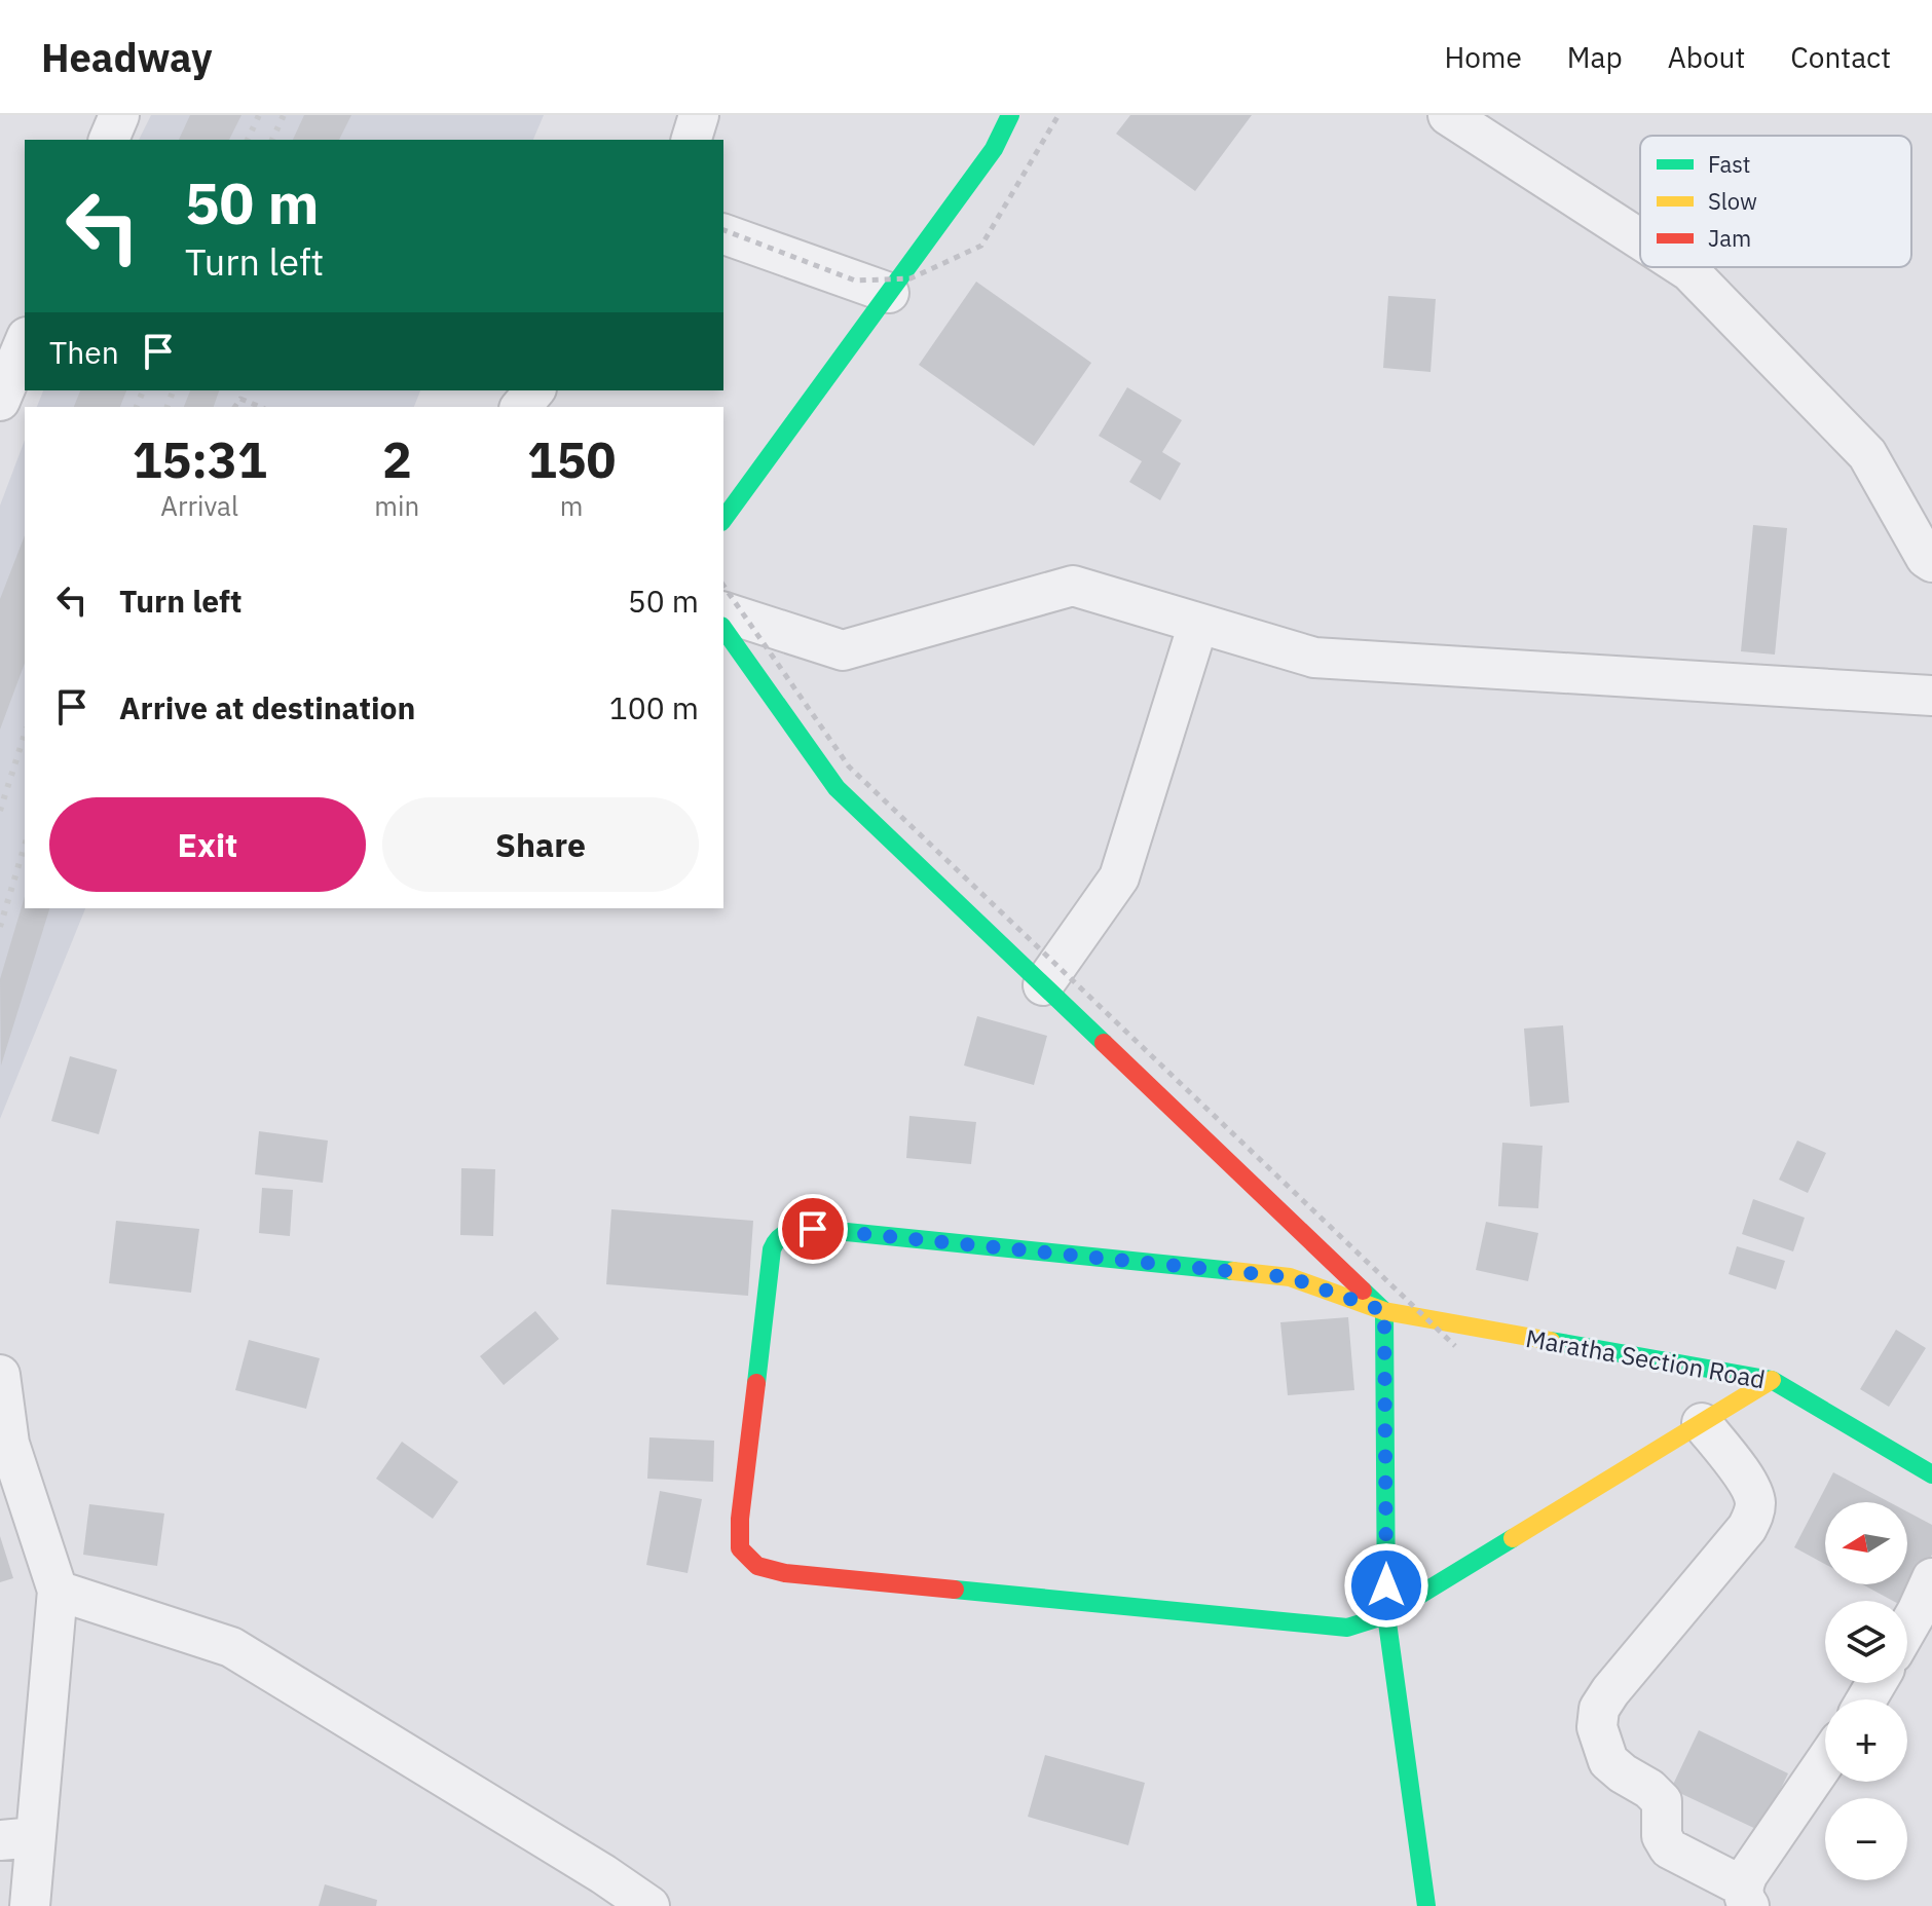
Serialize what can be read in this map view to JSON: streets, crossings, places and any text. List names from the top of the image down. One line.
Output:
{"streets":{"street":["Maratha Section Road"]},"legend":["Fast","Slow","Jam"],"north":"left","page":{"header":"Headway","nav":["Home","Map","About","Contact"],"turn":["50 m","Turn left"],"then":"Then","eta":["15:31","Arrival","2","min","150","m"],"list":[{"name":"Turn left","value":"50 m"},{"name":"Arrive at destination","value":"100 m"}],"buttons":["Exit","Share"],"map_buttons":["+","−"]}}
